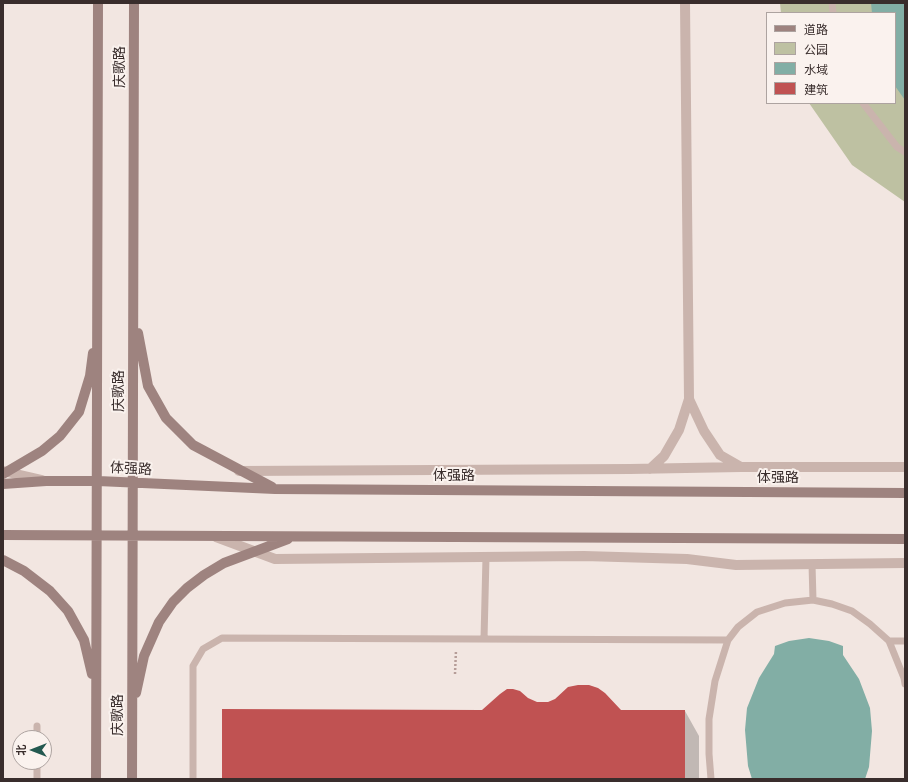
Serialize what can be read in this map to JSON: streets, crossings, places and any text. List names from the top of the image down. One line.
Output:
{"streets":{"main road":["庆歌路","体强路"]},"crossings":[["庆歌路","体强路"]],"legend":["道路","公园","水域","建筑"],"north":"left"}
